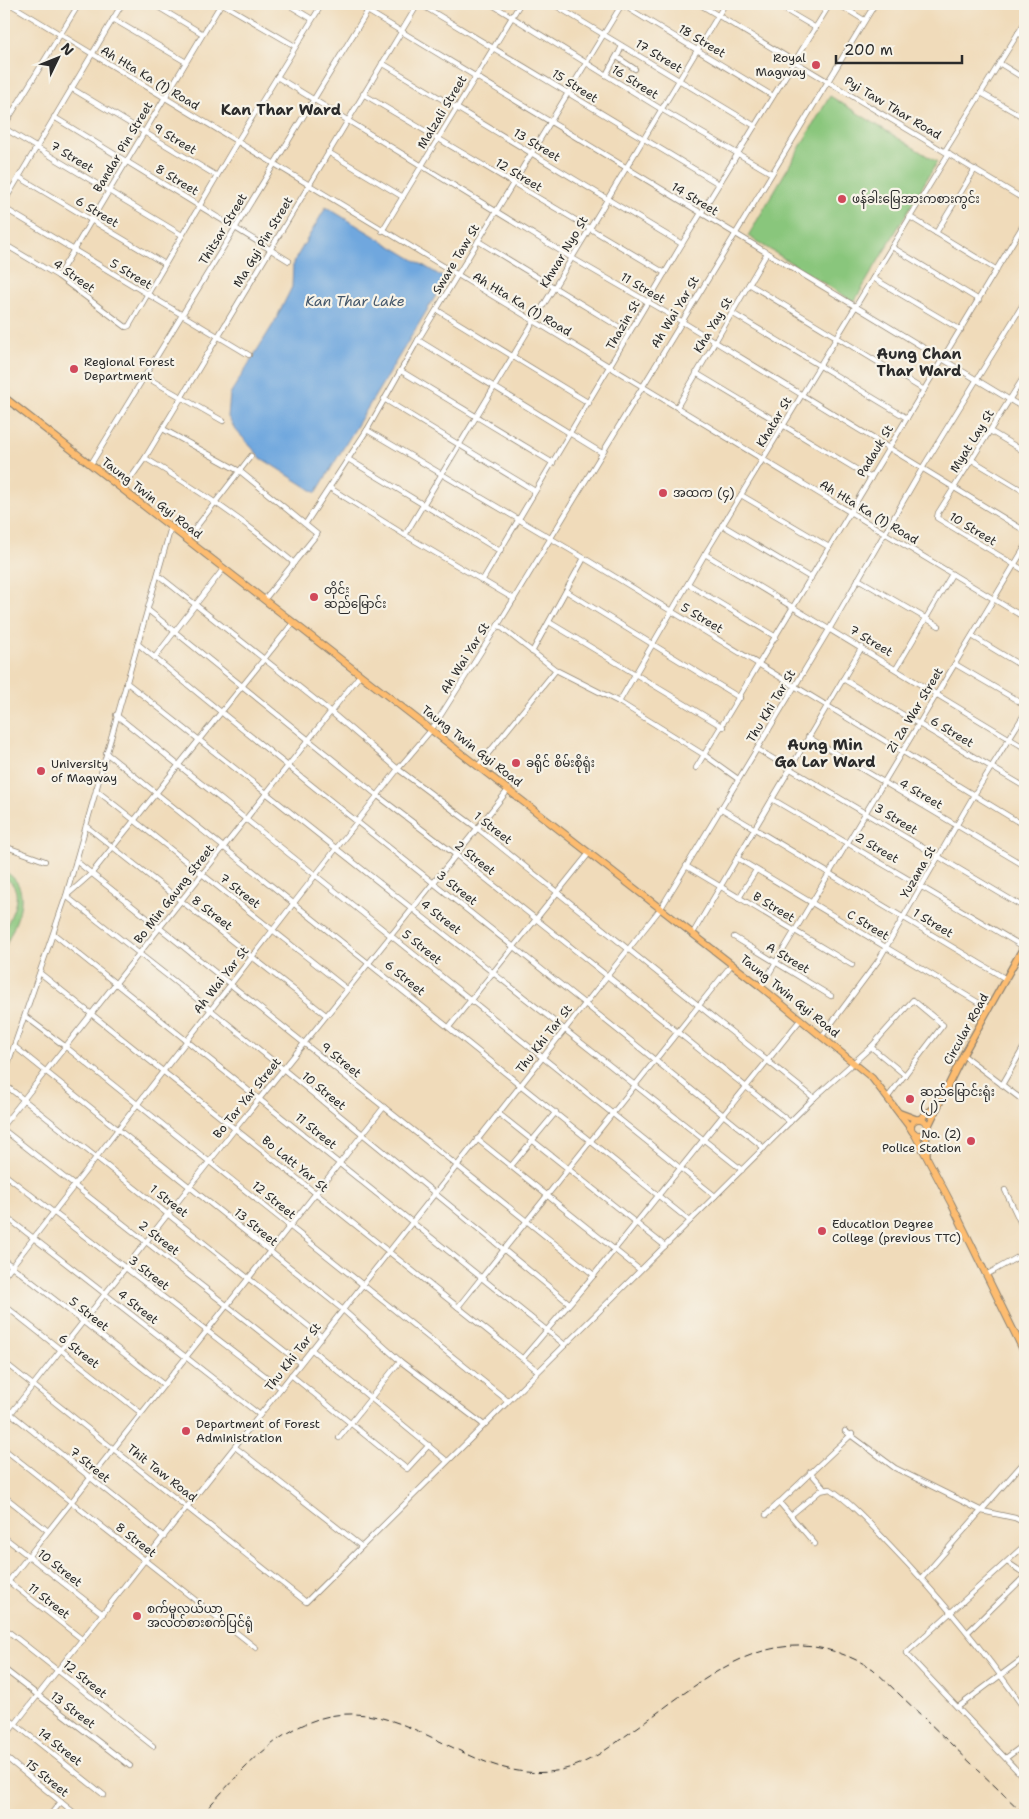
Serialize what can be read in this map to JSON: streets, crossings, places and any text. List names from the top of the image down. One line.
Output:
{"streets":{"highway":["Taung Twin Gyi Road"],"main road":["Circular Road"],"street":["18 Street","17 Street","Ah Hta Ka (1) Road","16 Street","15 Street","Pyi Taw Thar Road","Malzali Street","9 Street","13 Street","Bandar Pin Street","7 Street","12 Street","8 Street","14 Street","6 Street","Thitsar Street","Ma Gyi Pin Street","Khwar Nyo St","Sware Taw St","5 Street","4 Street","11 Street","Ah Wai Yar St","Thazin St","Kha Yay St","Khatar St","Myat Lay St","Padauk St","10 Street","Thu Khi Tar St","Zi Za War Street","3 Street","1 Street","2 Street","Yuzana St","Bo Min Gaung Street","B Street","C Street","A Street","Bo Tar Yar Street","Bo Latt Yar St","Thit Taw Road"]},"crossings":[["18 Street","Khwar Nyo St"],["18 Street","Sware Taw St"],["18 Street","Thazin St"],["17 Street","Khwar Nyo St"],["17 Street","Sware Taw St"],["17 Street","Thazin St"],["Ah Hta Ka (1) Road","Malzali Street"],["Ah Hta Ka (1) Road","Bandar Pin Street"],["Ah Hta Ka (1) Road","Thitsar Street"],["Ah Hta Ka (1) Road","Ma Gyi Pin Street"],["Ah Hta Ka (1) Road","Khwar Nyo St"],["Ah Hta Ka (1) Road","Sware Taw St"],["Ah Hta Ka (1) Road","Ah Wai Yar St"],["Ah Hta Ka (1) Road","Thazin St"],["Ah Hta Ka (1) Road","Kha Yay St"],["Ah Hta Ka (1) Road","Khatar St"],["Ah Hta Ka (1) Road","Padauk St"],["Ah Hta Ka (1) Road","Thu Khi Tar St"],["Ah Hta Ka (1) Road","Zi Za War Street"],["16 Street","Malzali Street"],["16 Street","Khwar Nyo St"],["16 Street","Sware Taw St"],["16 Street","Ah Wai Yar St"],["16 Street","Thazin St"],["15 Street","Malzali Street"],["15 Street","Ma Gyi Pin Street"],["15 Street","Khwar Nyo St"],["15 Street","Sware Taw St"],["15 Street","Thazin St"],["Pyi Taw Thar Road","Khwar Nyo St"],["Pyi Taw Thar Road","Ah Wai Yar St"],["Pyi Taw Thar Road","Thazin St"],["Pyi Taw Thar Road","Khatar St"],["Malzali Street","13 Street"],["Malzali Street","12 Street"],["Malzali Street","14 Street"],["Malzali Street","11 Street"],["9 Street","Bandar Pin Street"],["9 Street","Ah Wai Yar St"],["9 Street","Thu Khi Tar St"],["9 Street","Bo Min Gaung Street"],["9 Street","Bo Tar Yar Street"],["13 Street","Ma Gyi Pin Street"],["13 Street","Khwar Nyo St"],["13 Street","Sware Taw St"],["13 Street","Ah Wai Yar St"],["13 Street","Thazin St"],["13 Street","Thu Khi Tar St"],["13 Street","Bo Min Gaung Street"],["13 Street","Bo Tar Yar Street"],["Bandar Pin Street","7 Street"],["Bandar Pin Street","8 Street"],["Bandar Pin Street","6 Street"],["Bandar Pin Street","5 Street"],["Bandar Pin Street","4 Street"],["7 Street","Ah Wai Yar St"],["7 Street","Khatar St"],["7 Street","Padauk St"],["7 Street","Thu Khi Tar St"],["7 Street","Zi Za War Street"],["7 Street","Yuzana St"],["7 Street","Bo Min Gaung Street"],["7 Street","Bo Tar Yar Street"],["12 Street","Ma Gyi Pin Street"],["12 Street","Khwar Nyo St"],["12 Street","Sware Taw St"],["12 Street","Ah Wai Yar St"],["12 Street","Thazin St"],["12 Street","Thu Khi Tar St"],["12 Street","Bo Min Gaung Street"],["12 Street","Bo Tar Yar Street"],["8 Street","Thitsar Street"],["8 Street","Ma Gyi Pin Street"],["8 Street","Ah Wai Yar St"],["8 Street","Thu Khi Tar St"],["8 Street","Bo Min Gaung Street"],["8 Street","Bo Tar Yar Street"],["14 Street","Thitsar Street"],["14 Street","Ma Gyi Pin Street"],["14 Street","Khwar Nyo St"],["14 Street","Sware Taw St"],["14 Street","Ah Wai Yar St"],["14 Street","Thazin St"],["14 Street","Kha Yay St"],["14 Street","Khatar St"],["14 Street","Myat Lay St"],["14 Street","Padauk St"],["14 Street","Thu Khi Tar St"],["6 Street","Ah Wai Yar St"],["6 Street","Thu Khi Tar St"],["6 Street","Zi Za War Street"],["6 Street","Yuzana St"],["6 Street","Bo Min Gaung Street"],["6 Street","Bo Tar Yar Street"],["Thitsar Street","5 Street"],["Thitsar Street","11 Street"],["Thitsar Street","Taung Twin Gyi Road"],["Ma Gyi Pin Street","5 Street"],["Ma Gyi Pin Street","11 Street"],["Ma Gyi Pin Street","Taung Twin Gyi Road"],["Khwar Nyo St","5 Street"],["Khwar Nyo St","11 Street"],["Sware Taw St","5 Street"],["Sware Taw St","11 Street"],["5 Street","4 Street"],["5 Street","Ah Wai Yar St"],["5 Street","Thazin St"],["5 Street","Khatar St"],["5 Street","Padauk St"],["5 Street","Thu Khi Tar St"],["5 Street","Zi Za War Street"],["5 Street","Yuzana St"],["5 Street","Bo Min Gaung Street"],["5 Street","Bo Tar Yar Street"],["4 Street","Ah Wai Yar St"],["4 Street","Thu Khi Tar St"],["4 Street","Zi Za War Street"],["4 Street","Yuzana St"],["4 Street","Bo Min Gaung Street"],["4 Street","Bo Tar Yar Street"],["11 Street","Ah Wai Yar St"],["11 Street","Thazin St"],["11 Street","Kha Yay St"],["11 Street","Khatar St"],["11 Street","Myat Lay St"],["11 Street","Padauk St"],["11 Street","Thu Khi Tar St"],["11 Street","Bo Min Gaung Street"],["11 Street","Bo Tar Yar Street"],["Ah Wai Yar St","Taung Twin Gyi Road"],["Ah Wai Yar St","10 Street"],["Ah Wai Yar St","3 Street"],["Ah Wai Yar St","1 Street"],["Ah Wai Yar St","2 Street"],["Ah Wai Yar St","Bo Latt Yar St"],["Myat Lay St","10 Street"],["Taung Twin Gyi Road","Thu Khi Tar St"],["Taung Twin Gyi Road","Zi Za War Street"],["Taung Twin Gyi Road","Yuzana St"],["Taung Twin Gyi Road","Bo Min Gaung Street"],["Taung Twin Gyi Road","Circular Road"],["Taung Twin Gyi Road","Bo Tar Yar Street"],["10 Street","Thu Khi Tar St"],["10 Street","Zi Za War Street"],["10 Street","Bo Min Gaung Street"],["10 Street","Bo Tar Yar Street"],["Thu Khi Tar St","3 Street"],["Thu Khi Tar St","1 Street"],["Thu Khi Tar St","2 Street"],["Thu Khi Tar St","B Street"],["Thu Khi Tar St","Bo Latt Yar St"],["Thu Khi Tar St","Thit Taw Road"],["Zi Za War Street","3 Street"],["Zi Za War Street","1 Street"],["Zi Za War Street","2 Street"],["Zi Za War Street","B Street"],["Zi Za War Street","C Street"],["Zi Za War Street","A Street"],["3 Street","Yuzana St"],["3 Street","Bo Min Gaung Street"],["3 Street","Bo Tar Yar Street"],["1 Street","Yuzana St"],["1 Street","Bo Min Gaung Street"],["1 Street","Circular Road"],["1 Street","Bo Tar Yar Street"],["2 Street","Yuzana St"],["2 Street","Bo Min Gaung Street"],["2 Street","Circular Road"],["2 Street","Bo Tar Yar Street"],["Yuzana St","C Street"],["Bo Min Gaung Street","Bo Latt Yar St"],["C Street","Circular Road"],["Bo Tar Yar Street","Bo Latt Yar St"],["Bo Tar Yar Street","Thit Taw Road"]],"districts":["Kan Thar Ward","Aung Chan Thar Ward","Aung Min Ga Lar Ward"],"water":["Kan Thar Lake"],"places":["Royal Magway","ဖန်ခါးမြေအားကစားကွင်း","Regional Forest Department","အထက (၄)","တိုင်း ဆည်မြောင်း","ခရိုင် စိမ်းစိုရုံး","University of Magway","ဆည်မြောင်းရုံး (၂)","No. (2) Police Station","Education Degree College (previous TTC)","Department of Forest Administration","စက်မှုလယ်ယာ အလတ်စားစက်ပြင်ရုံ"],"scale_bar":"200 m","north":"top right"}
